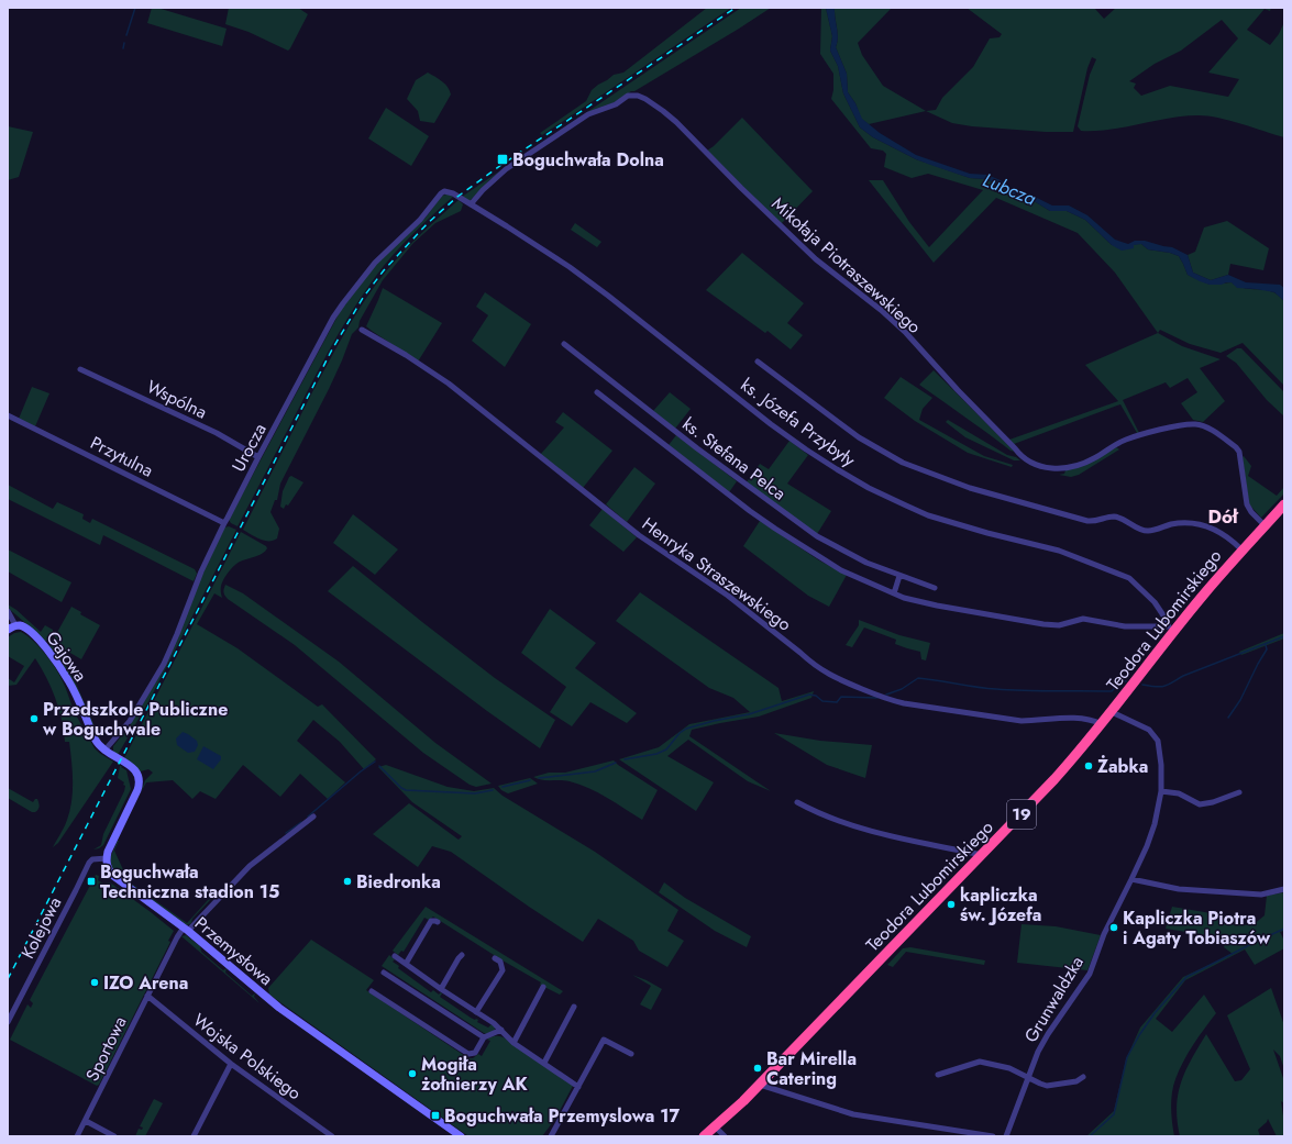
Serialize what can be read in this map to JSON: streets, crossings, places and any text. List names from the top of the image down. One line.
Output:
{"streets":{"highway":["Teodora Lubomirskiego","19"],"street":["Mikołaja Piotraszewskiego","Wspólna","ks. Józefa Przybyły","Urocza","Przytulna","ks. Stefana Pelca","Henryka Straszewskiego","Gajowa","Kolejowa","Przemysłowa","Grunwaldzka","Sportowa","Wojska Polskiego"]},"crossings":[["Mikołaja Piotraszewskiego","ks. Józefa Przybyły"],["Mikołaja Piotraszewskiego","Teodora Lubomirskiego"],["Wspólna","Urocza"],["ks. Józefa Przybyły","Urocza"],["ks. Józefa Przybyły","ks. Stefana Pelca"],["ks. Józefa Przybyły","Teodora Lubomirskiego"],["Urocza","Przytulna"],["Urocza","Gajowa"],["ks. Stefana Pelca","Teodora Lubomirskiego"],["Henryka Straszewskiego","Teodora Lubomirskiego"],["Teodora Lubomirskiego","Grunwaldzka"],["Kolejowa","Przemysłowa"],["Przemysłowa","Sportowa"],["Sportowa","Wojska Polskiego"]],"districts":["Dół"],"water":["Lubcza"],"places":{"transit":["Boguchwała Dolna","Boguchwała Techniczna stadion 15","Boguchwała Przemyslowa 17"],"other":["Przedszkole Publiczne w Boguchwale","Żabka","Biedronka","kapliczka św. Józefa","Kapliczka Piotra i Agaty Tobiaszów","IZO Arena","Bar Mirella Catering","Mogiła żołnierzy AK"]}}
